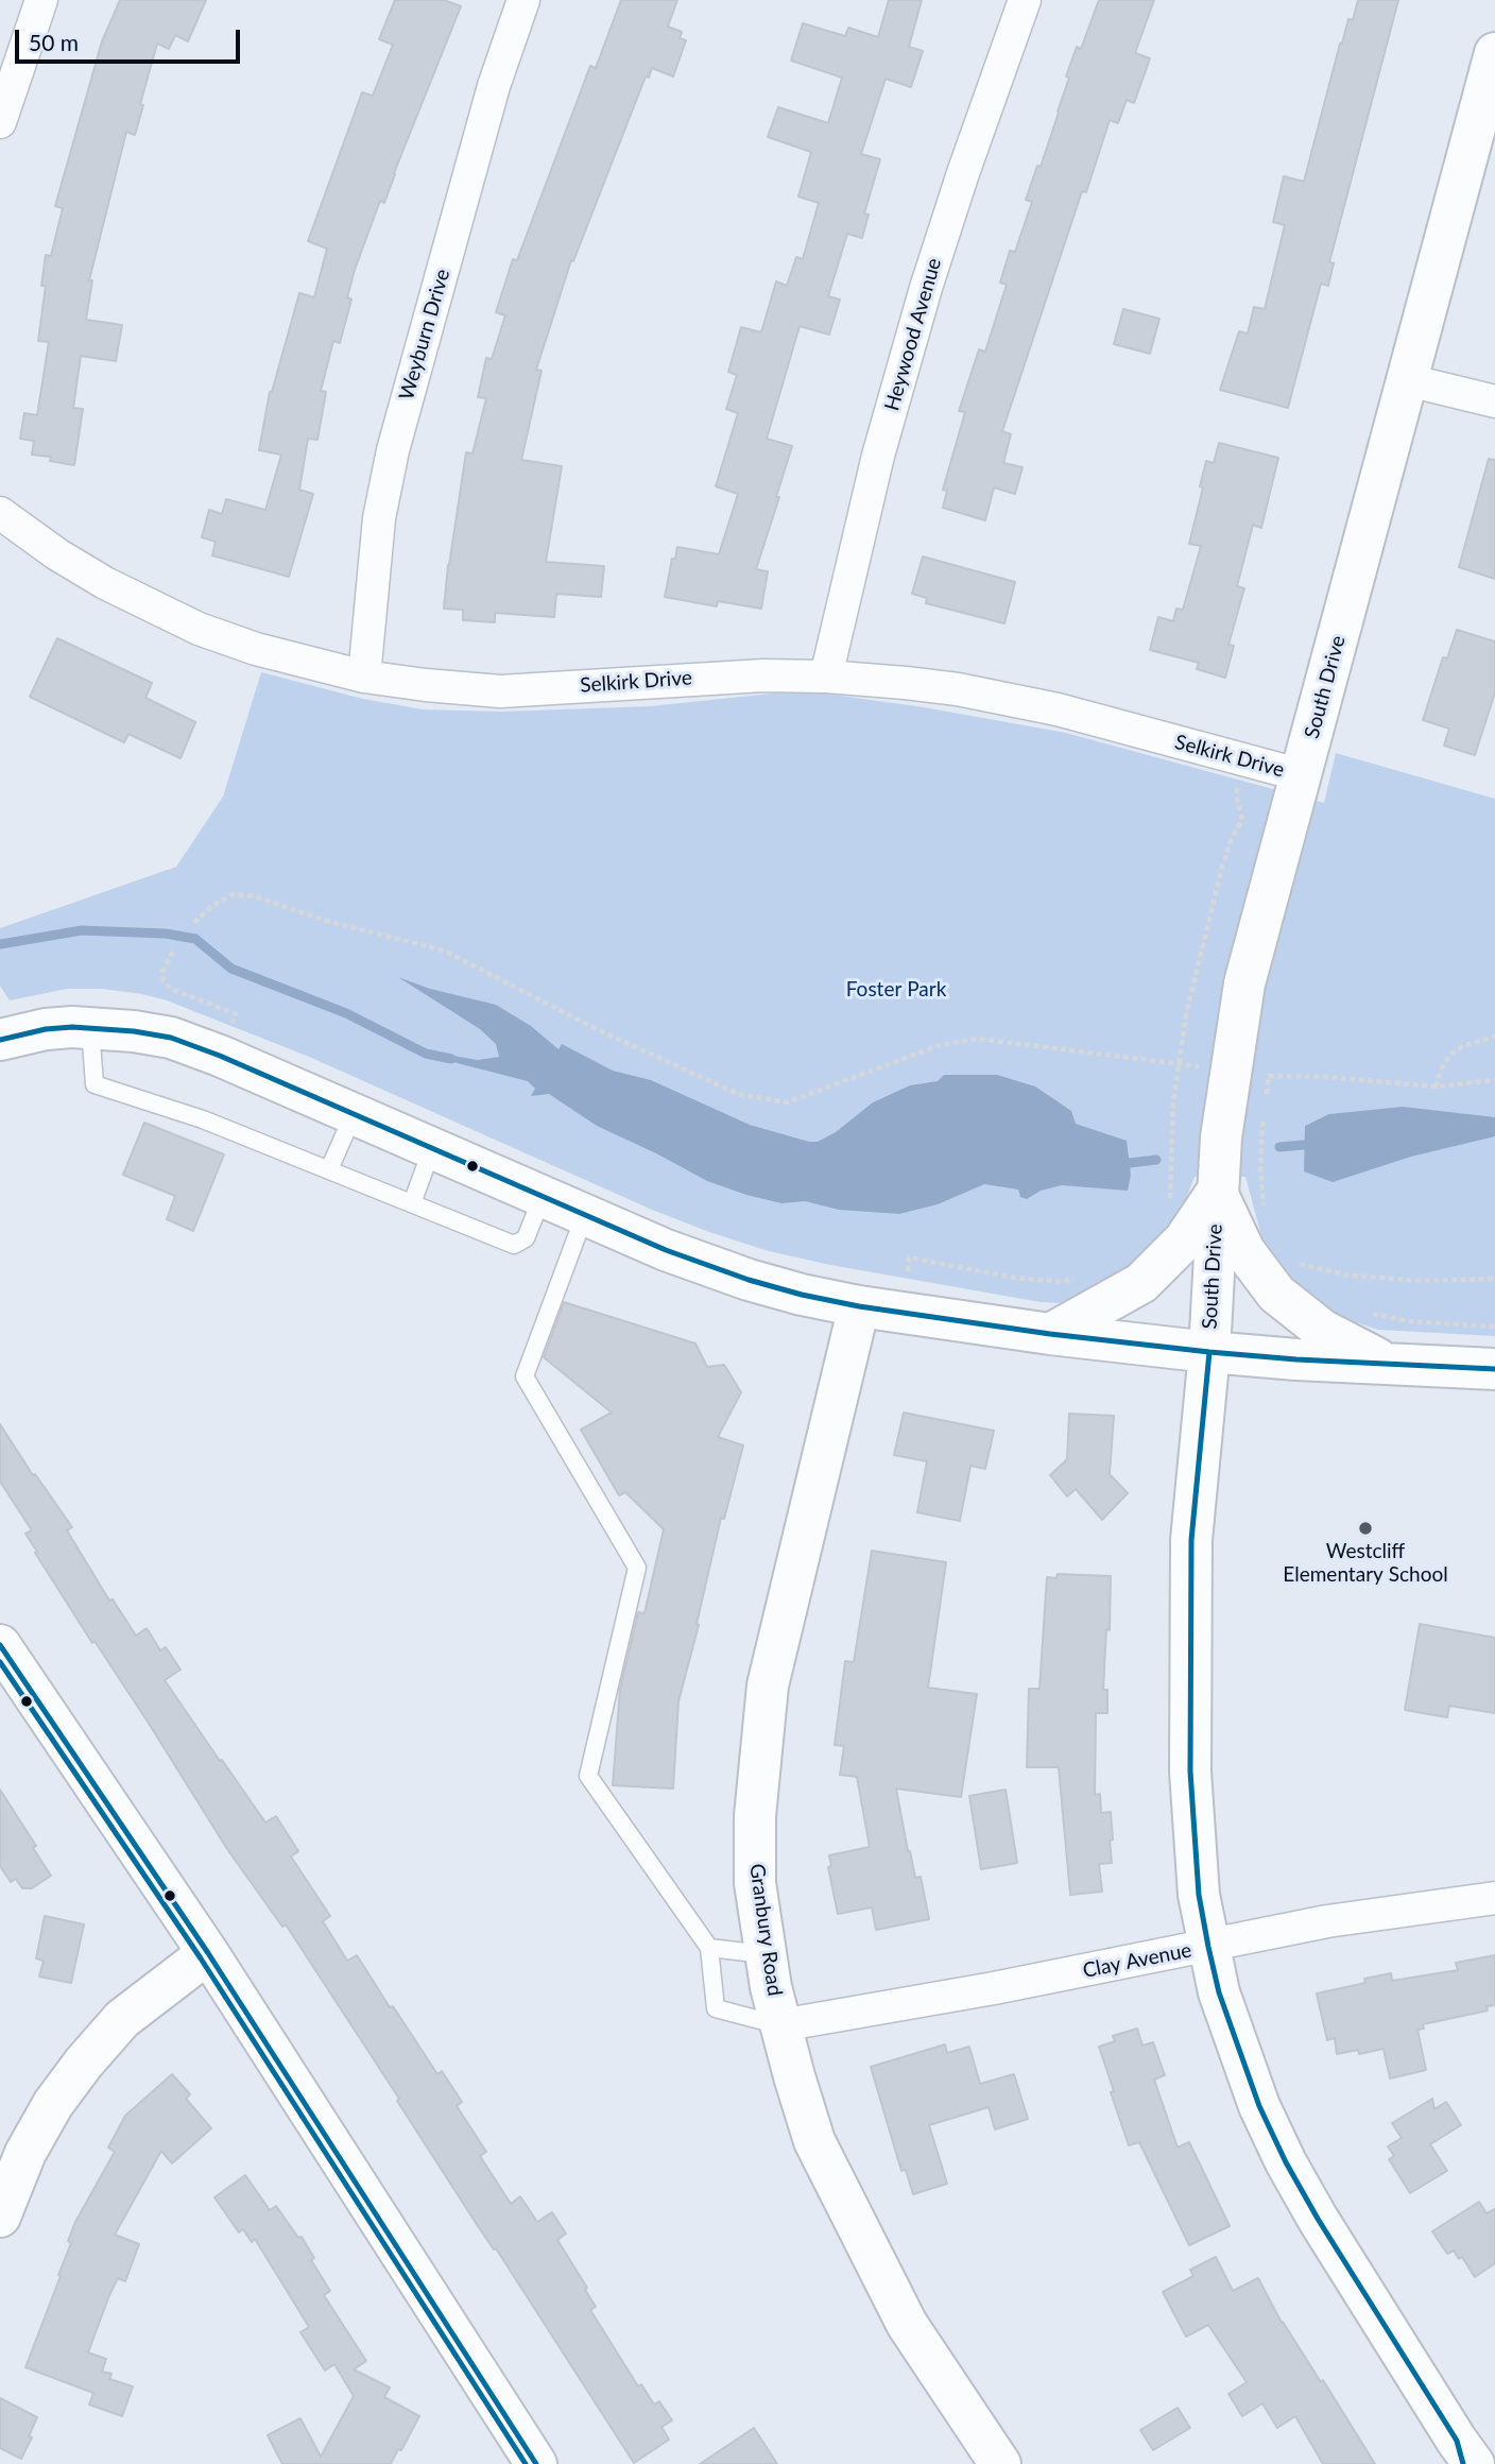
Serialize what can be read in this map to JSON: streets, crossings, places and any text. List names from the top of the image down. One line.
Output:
{"streets":{"street":["Weyburn Drive","Heywood Avenue","Selkirk Drive","South Drive","Granbury Road","Clay Avenue"]},"crossings":[["Weyburn Drive","Selkirk Drive"],["Heywood Avenue","Selkirk Drive"],["Selkirk Drive","South Drive"],["South Drive","Clay Avenue"],["Granbury Road","Clay Avenue"]],"parks":["Foster Park"],"places":["Westcliff Elementary School"],"scale_bar":"50 m"}
